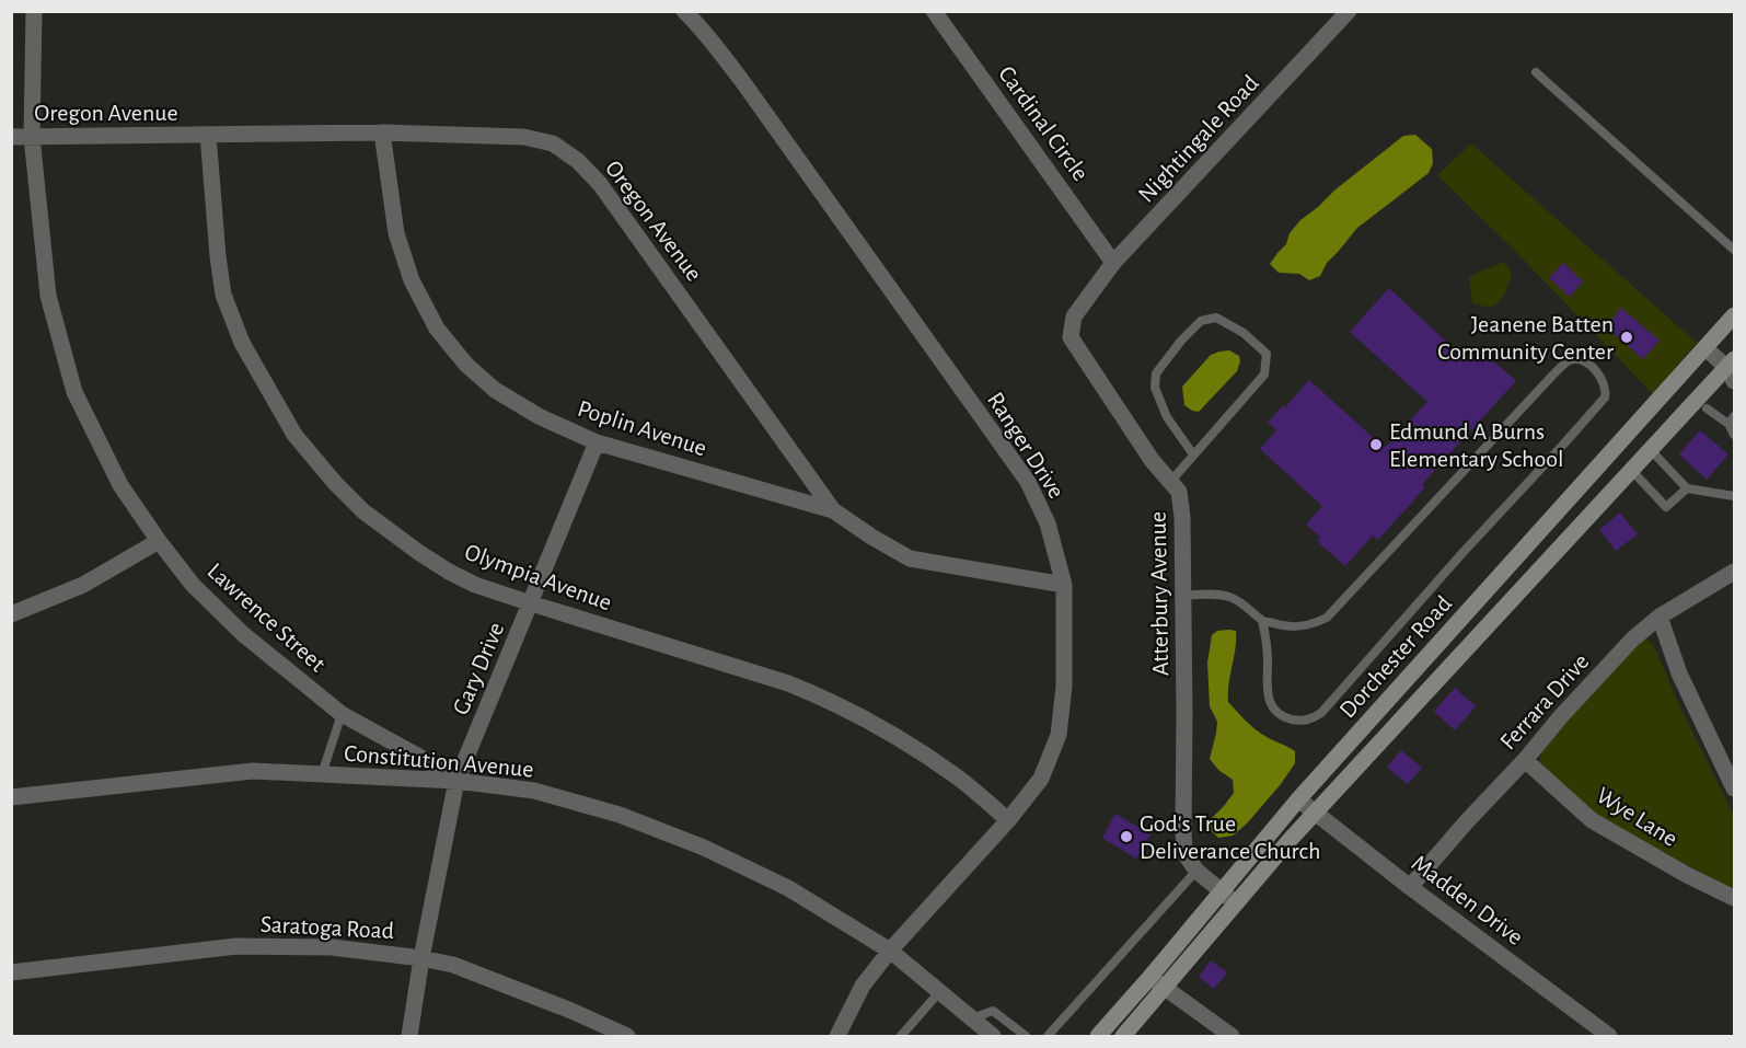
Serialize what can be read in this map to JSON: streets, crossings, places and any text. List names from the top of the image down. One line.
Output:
{"streets":{"main road":["Dorchester Road"],"street":["Oregon Avenue","Cardinal Circle","Nightingale Road","Poplin Avenue","Ranger Drive","Olympia Avenue","Atterbury Avenue","Lawrence Street","Gary Drive","Ferrara Drive","Constitution Avenue","Wye Lane","Madden Drive","Saratoga Road"]},"crossings":[["Oregon Avenue","Poplin Avenue"],["Oregon Avenue","Ranger Drive"],["Oregon Avenue","Olympia Avenue"],["Oregon Avenue","Lawrence Street"],["Cardinal Circle","Nightingale Road"],["Nightingale Road","Atterbury Avenue"],["Poplin Avenue","Gary Drive"],["Ranger Drive","Olympia Avenue"],["Ranger Drive","Constitution Avenue"],["Olympia Avenue","Gary Drive"],["Atterbury Avenue","Dorchester Road"],["Lawrence Street","Gary Drive"],["Lawrence Street","Constitution Avenue"],["Dorchester Road","Madden Drive"],["Gary Drive","Constitution Avenue"],["Gary Drive","Saratoga Road"],["Ferrara Drive","Wye Lane"],["Ferrara Drive","Madden Drive"]],"places":["Jeanene Batten Community Center","Edmund A Burns Elementary School","God's True Deliverance Church"]}
